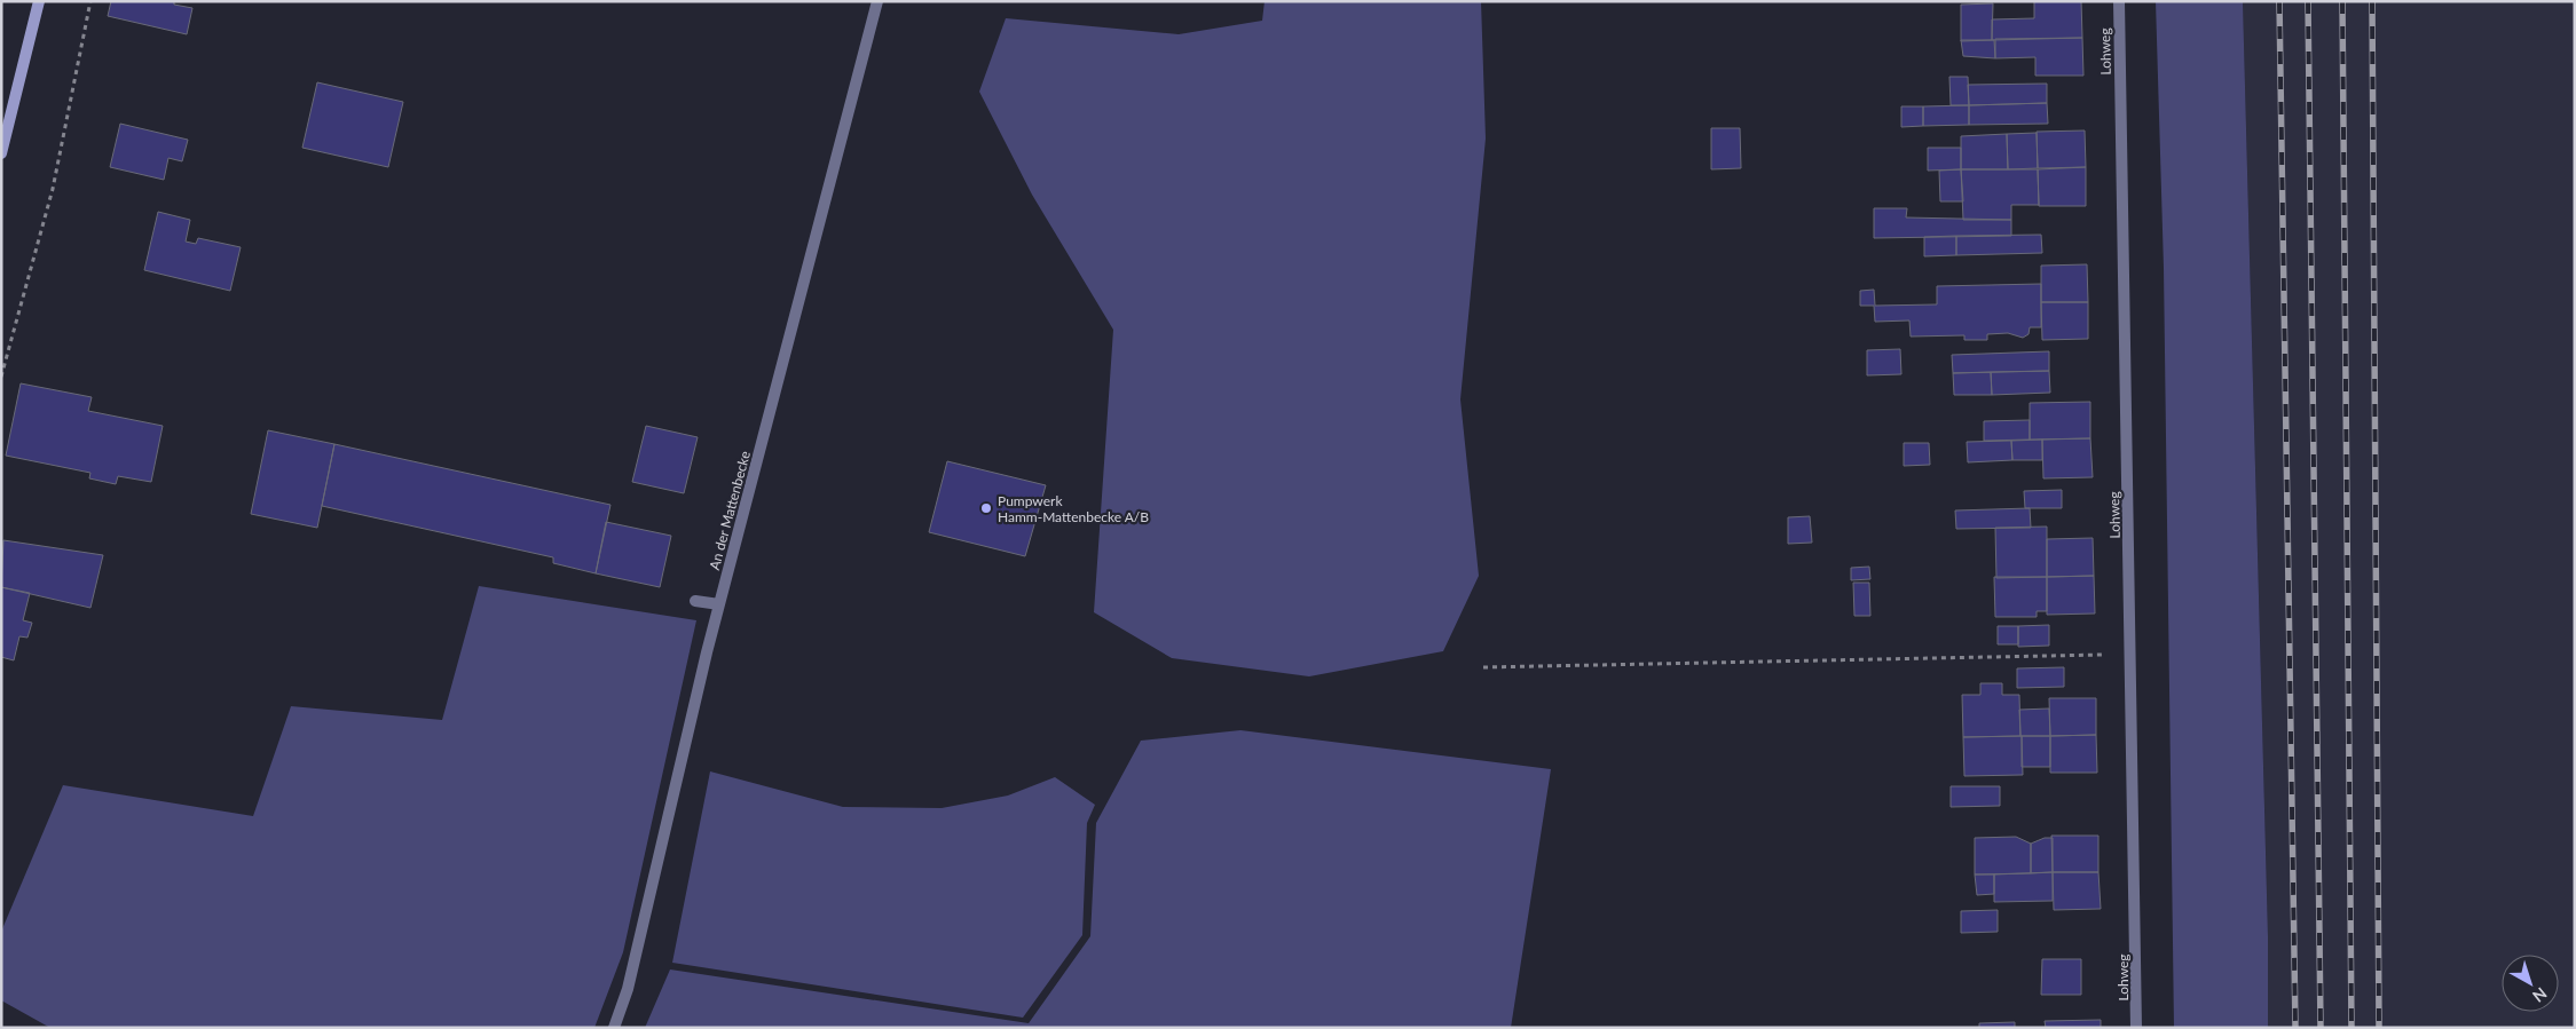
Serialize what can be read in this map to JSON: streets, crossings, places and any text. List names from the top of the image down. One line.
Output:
{"streets":{"street":["Lohweg","An der Mattenbecke"]},"places":["Pumpwerk Hamm-Mattenbecke A/B"],"north":"bottom right"}
